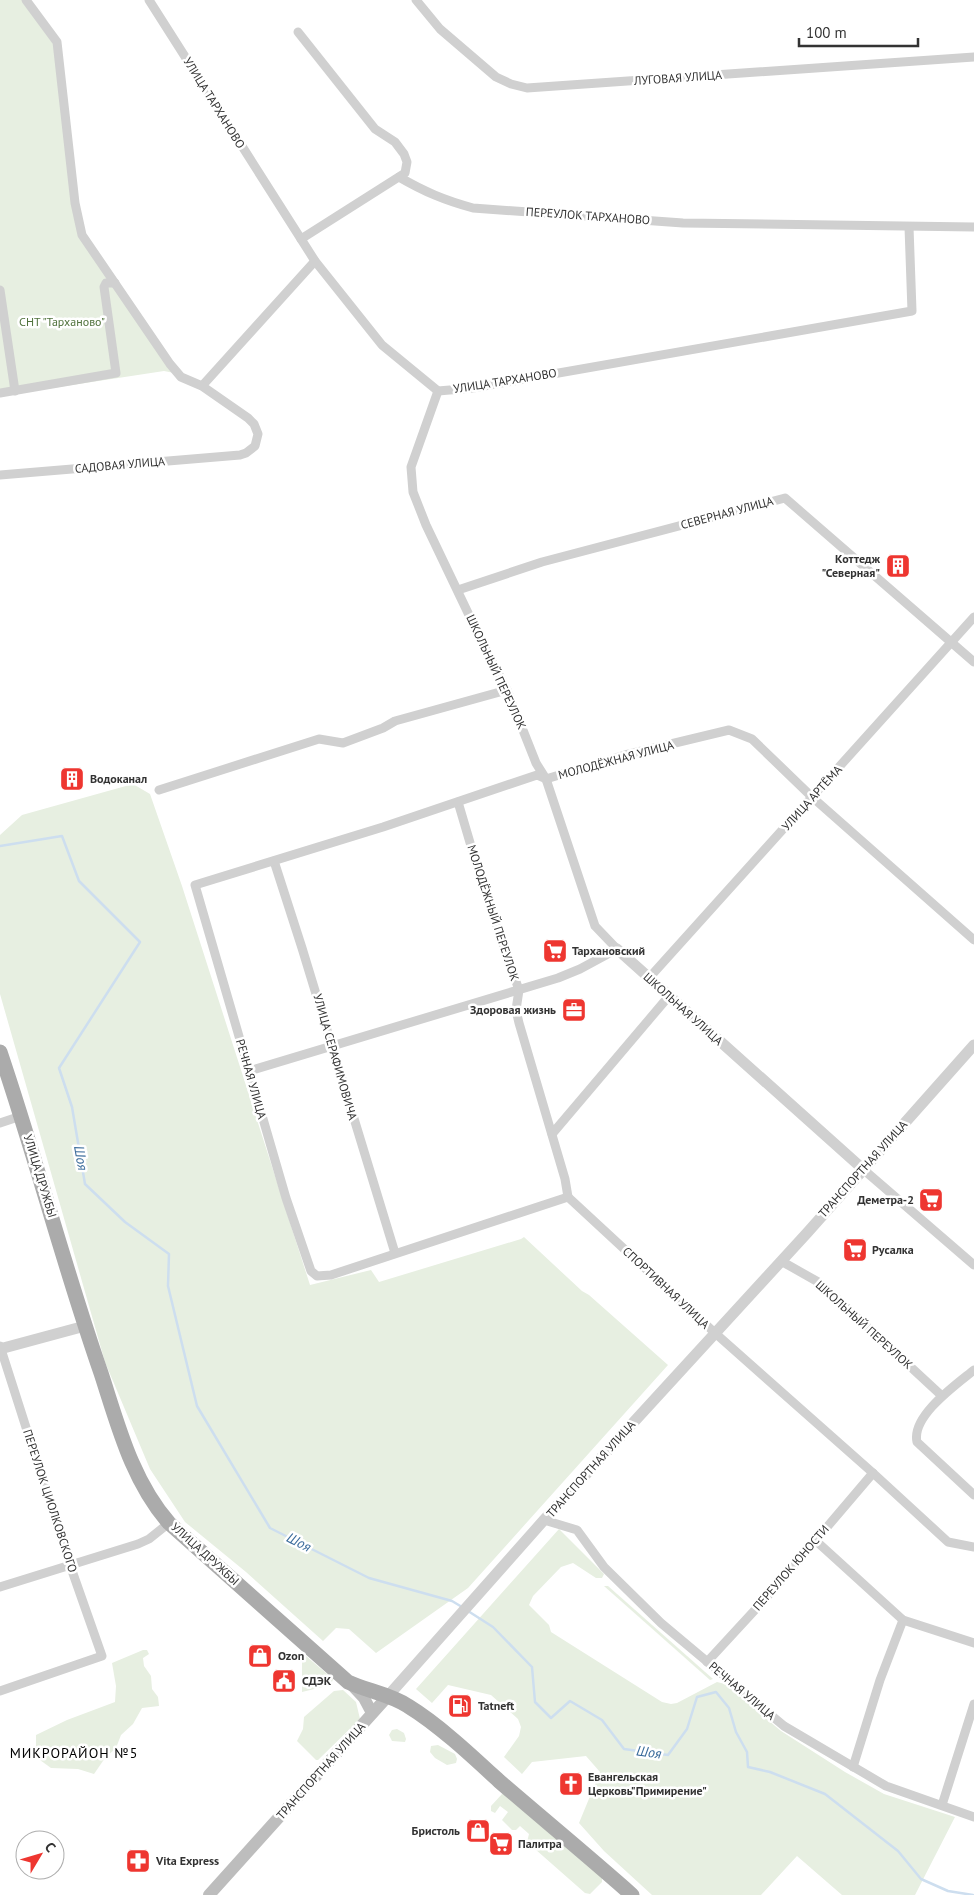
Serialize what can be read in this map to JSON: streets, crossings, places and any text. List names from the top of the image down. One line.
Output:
{"streets":{"main road":["ТРАНСПОРТНАЯ УЛИЦА","УЛИЦА ДРУЖБЫ"],"street":["ЛУГОВАЯ УЛИЦА","УЛИЦА ТАРХАНОВО","ПЕРЕУЛОК ТАРХАНОВО","САДОВАЯ УЛИЦА","СЕВЕРНАЯ УЛИЦА","ШКОЛЬНЫЙ ПЕРЕУЛОК","МОЛОДЁЖНАЯ УЛИЦА","УЛИЦА АРТЁМА","МОЛОДЁЖНЫЙ ПЕРЕУЛОК","ШКОЛЬНАЯ УЛИЦА","УЛИЦА СЕРАФИМОВИЧА","РЕЧНАЯ УЛИЦА","СПОРТИВНАЯ УЛИЦА","ПЕРЕУЛОК ЦИОЛКОВСКОГО","ПЕРЕУЛОК ЮНОСТИ"]},"crossings":[["УЛИЦА ТАРХАНОВО","ПЕРЕУЛОК ТАРХАНОВО"],["УЛИЦА ТАРХАНОВО","ШКОЛЬНЫЙ ПЕРЕУЛОК"],["СЕВЕРНАЯ УЛИЦА","ШКОЛЬНЫЙ ПЕРЕУЛОК"],["СЕВЕРНАЯ УЛИЦА","УЛИЦА АРТЁМА"],["ШКОЛЬНЫЙ ПЕРЕУЛОК","МОЛОДЁЖНАЯ УЛИЦА"],["ШКОЛЬНЫЙ ПЕРЕУЛОК","ШКОЛЬНАЯ УЛИЦА"],["ШКОЛЬНЫЙ ПЕРЕУЛОК","ТРАНСПОРТНАЯ УЛИЦА"],["МОЛОДЁЖНАЯ УЛИЦА","УЛИЦА АРТЁМА"],["МОЛОДЁЖНАЯ УЛИЦА","МОЛОДЁЖНЫЙ ПЕРЕУЛОК"],["МОЛОДЁЖНАЯ УЛИЦА","УЛИЦА СЕРАФИМОВИЧА"],["МОЛОДЁЖНАЯ УЛИЦА","РЕЧНАЯ УЛИЦА"],["УЛИЦА АРТЁМА","ШКОЛЬНАЯ УЛИЦА"],["МОЛОДЁЖНЫЙ ПЕРЕУЛОК","СПОРТИВНАЯ УЛИЦА"],["ШКОЛЬНАЯ УЛИЦА","ТРАНСПОРТНАЯ УЛИЦА"],["УЛИЦА СЕРАФИМОВИЧА","РЕЧНАЯ УЛИЦА"],["РЕЧНАЯ УЛИЦА","ТРАНСПОРТНАЯ УЛИЦА"],["РЕЧНАЯ УЛИЦА","ПЕРЕУЛОК ЮНОСТИ"],["ТРАНСПОРТНАЯ УЛИЦА","УЛИЦА ДРУЖБЫ"],["ТРАНСПОРТНАЯ УЛИЦА","СПОРТИВНАЯ УЛИЦА"],["СПОРТИВНАЯ УЛИЦА","ПЕРЕУЛОК ЮНОСТИ"]],"districts":["МИКРОРАЙОН №5"],"water":["Шоя"],"parks":["СНТ \"Тарханово\""],"places":{"building":["Коттедж \"Северная\"","Водоканал"],"supermarket":["Тархановский","Деметра-2","Русалка","Палитра"],"office":["Здоровая жизнь"],"shop":["Ozon","Бристоль"],"public building":["СДЭК"],"fuel station":["Tatneft"],"church":["Евангельская Церковь\"Примирение\""],"pharmacy":["Vita Express"]},"scale_bar":"100 m","north":"top right"}
